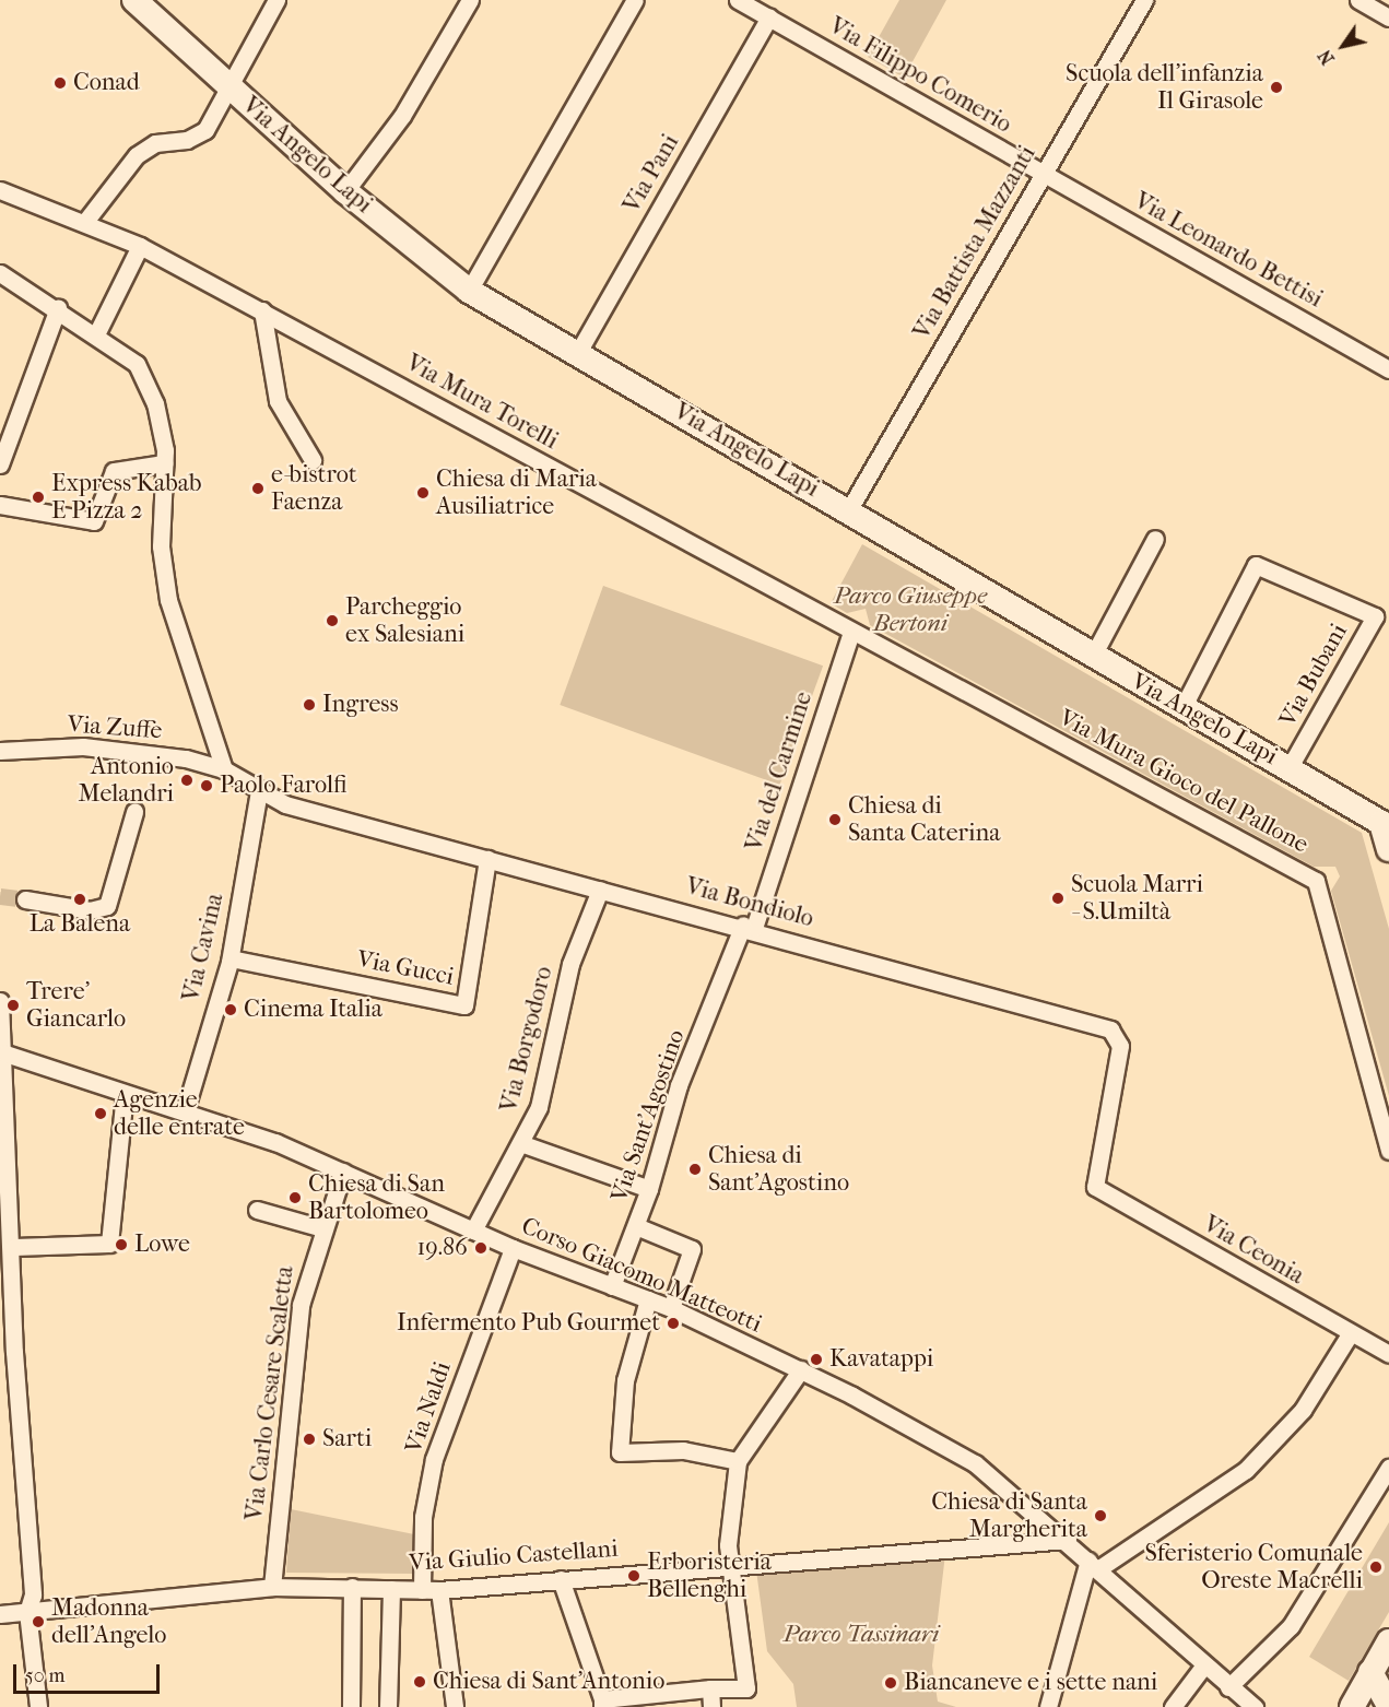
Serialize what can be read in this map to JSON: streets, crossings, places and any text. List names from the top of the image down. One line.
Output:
{"streets":{"street":["Via Filippo Comerio","Via Angelo Lapi","Via Pani","Via Battista Mazzanti","Via Leonardo Bettisi","Via Mura Torelli","Via Bubani","Via Zuffe","Via del Carmine","Via Mura Gioco del Pallone","Via Bondiolo","Via Cavina","Via Gucci","Via Borgodoro","Via Sant'Agostino","Via Ceonia","Corso Giacomo Matteotti","Via Carlo Cesare Scaletta","Via Naldi","Via Giulio Castellani"]},"crossings":[["Via Filippo Comerio","Via Pani"],["Via Filippo Comerio","Via Battista Mazzanti"],["Via Filippo Comerio","Via Leonardo Bettisi"],["Via Angelo Lapi","Via Pani"],["Via Angelo Lapi","Via Battista Mazzanti"],["Via Angelo Lapi","Via Bubani"],["Via Battista Mazzanti","Via Leonardo Bettisi"],["Via Mura Torelli","Via del Carmine"],["Via Mura Torelli","Via Mura Gioco del Pallone"],["Via Zuffe","Via Bondiolo"],["Via del Carmine","Via Mura Gioco del Pallone"],["Via del Carmine","Via Bondiolo"],["Via del Carmine","Via Sant'Agostino"],["Via Bondiolo","Via Cavina"],["Via Bondiolo","Via Gucci"],["Via Bondiolo","Via Borgodoro"],["Via Bondiolo","Via Sant'Agostino"],["Via Bondiolo","Via Ceonia"],["Via Cavina","Via Gucci"],["Via Cavina","Corso Giacomo Matteotti"],["Via Borgodoro","Corso Giacomo Matteotti"],["Via Sant'Agostino","Corso Giacomo Matteotti"],["Corso Giacomo Matteotti","Via Carlo Cesare Scaletta"],["Corso Giacomo Matteotti","Via Naldi"],["Corso Giacomo Matteotti","Via Giulio Castellani"],["Via Carlo Cesare Scaletta","Via Giulio Castellani"],["Via Naldi","Via Giulio Castellani"]],"parks":["Parco Giuseppe Bertoni","Parco Tassinari"],"places":["Conad","Scuola dell'infanzia Il Girasole","e-bistrot Faenza","Chiesa di Maria Ausiliatrice","Express Kabab E Pizza 2","Parcheggio ex Salesiani","Ingress","Antonio Melandri","Paolo Farolfi","Chiesa di Santa Caterina","Scuola Marri - S.Umiltà","La Balena","Trere' Giancarlo","Cinema Italia","Agenzie delle entrate","Chiesa di Sant'Agostino","Chiesa di San Bartolomeo","Lowe","19.86","Infermento Pub Gourmet","Kavatappi","Sarti","Chiesa di Santa Margherita","Sferisterio Comunale Oreste Macrelli","Erboristeria Bellenghi","Madonna dell'Angelo","Chiesa di Sant'Antonio","Biancaneve e i sette nani"],"scale_bar":"50 m","north":"bottom left"}
